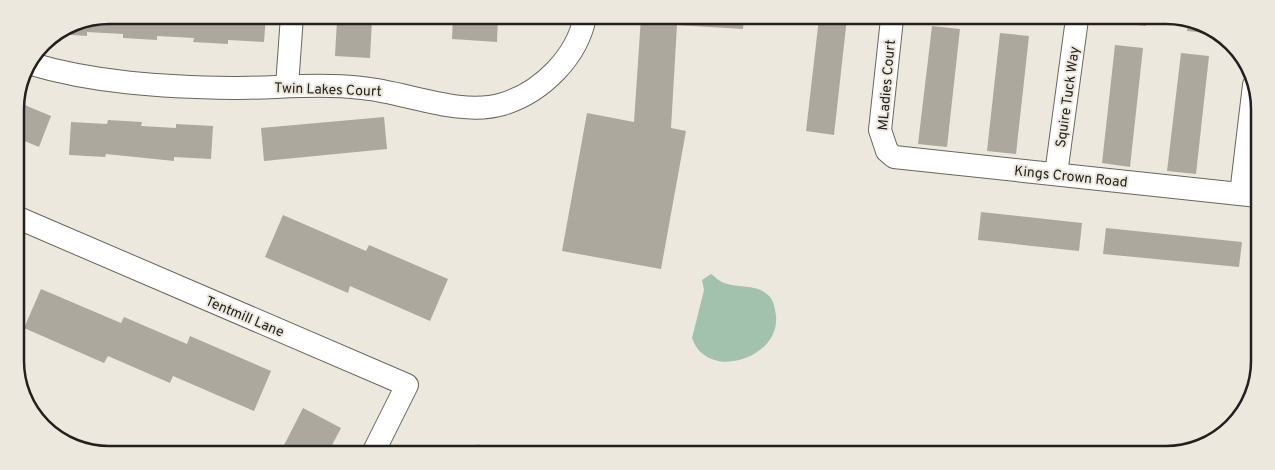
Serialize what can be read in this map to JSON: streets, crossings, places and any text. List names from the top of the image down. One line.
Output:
{"streets":{"street":["MLadies Court","Twin Lakes Court","Squire Tuck Way","Kings Crown Road","Tentmill Lane"]},"crossings":[["MLadies Court","Kings Crown Road"],["Squire Tuck Way","Kings Crown Road"]]}
